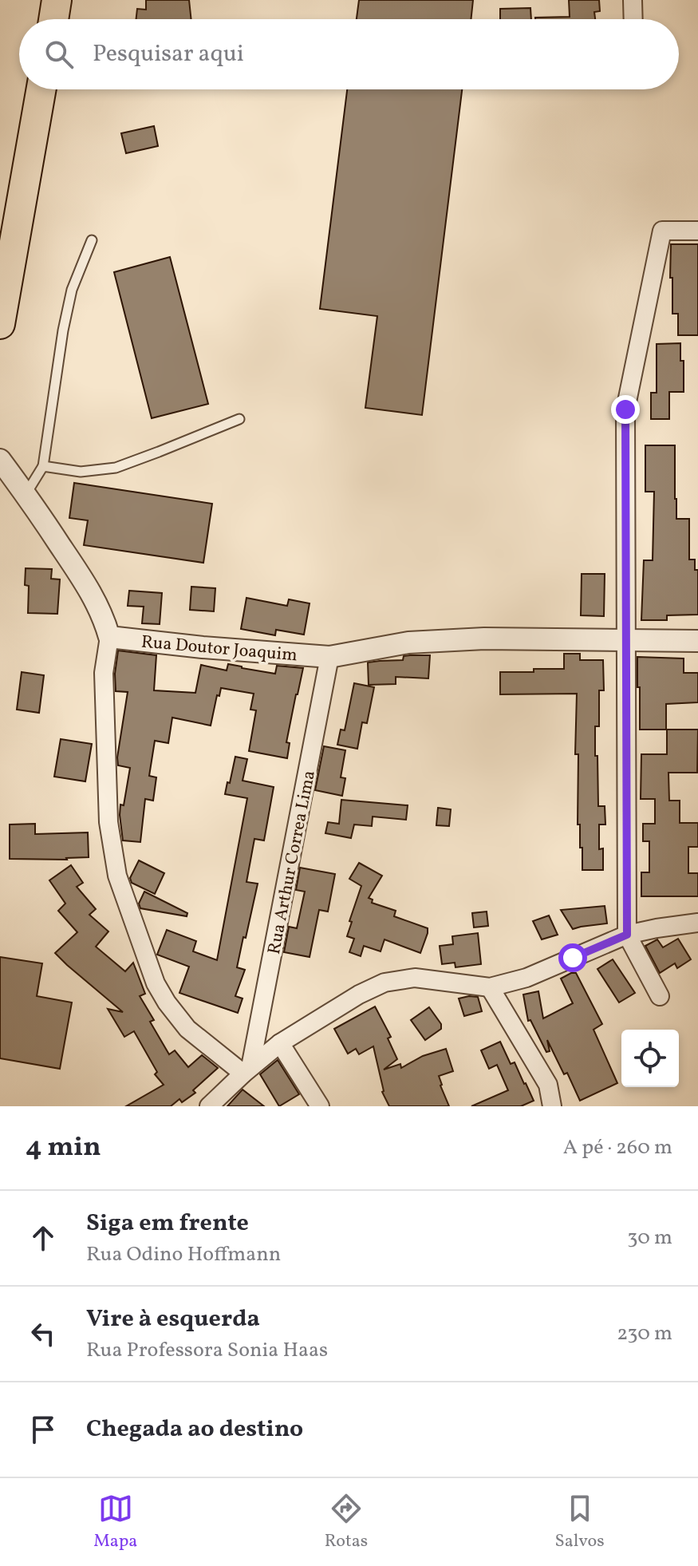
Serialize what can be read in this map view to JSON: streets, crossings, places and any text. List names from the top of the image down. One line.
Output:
{"streets":{"street":["Rua Doutor Joaquim","Rua Arthur Correa Lima"]},"crossings":[["Rua Doutor Joaquim","Rua Arthur Correa Lima"]],"page":{"search":"Pesquisar aqui","heading":["4 min","A pé · 260 m"],"list":[["Siga em frente","Rua Odino Hoffmann","30 m"],["Vire à esquerda","Rua Professora Sonia Haas","230 m"],"Chegada ao destino"],"nav":["Mapa","Rotas","Salvos"]}}
